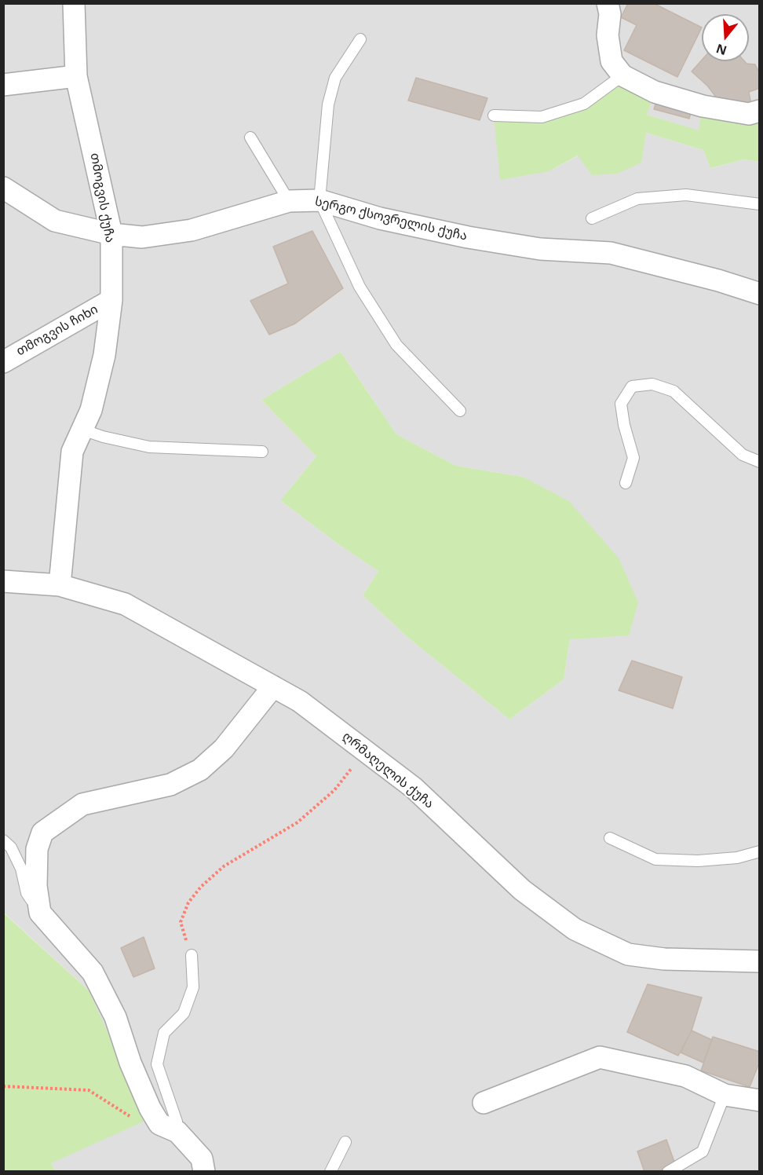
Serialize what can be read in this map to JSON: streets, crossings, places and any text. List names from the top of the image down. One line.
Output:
{"streets":{"street":["თმოგვის ქუჩა","სერგო ქსოვრელის ქუჩა","თმოგვის ჩიხი","ღრმაღელის ქუჩა"]},"crossings":[["თმოგვის ქუჩა","სერგო ქსოვრელის ქუჩა"],["თმოგვის ქუჩა","თმოგვის ჩიხი"],["თმოგვის ქუჩა","ღრმაღელის ქუჩა"]],"north":"bottom"}
